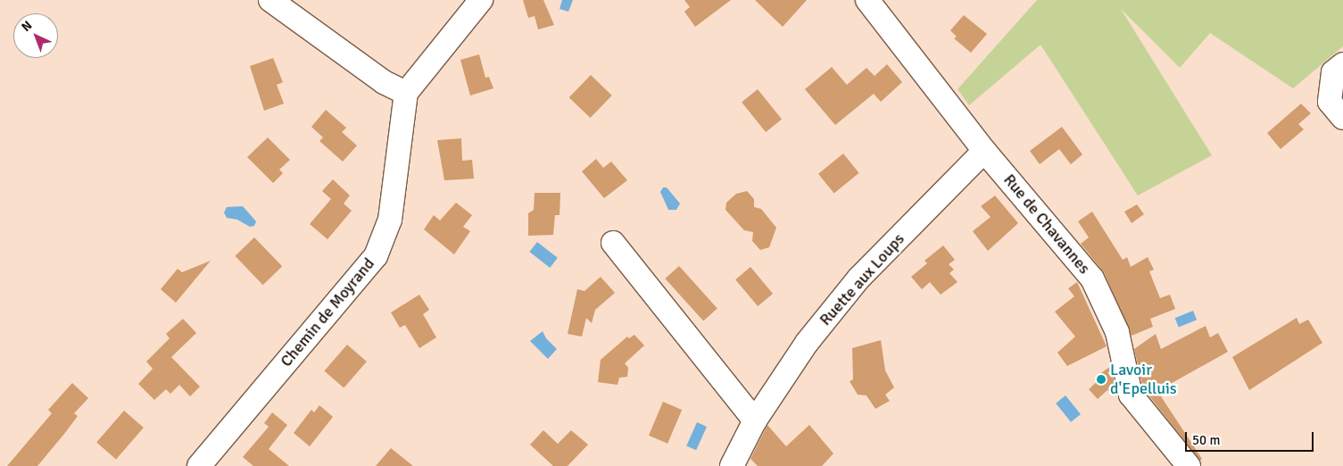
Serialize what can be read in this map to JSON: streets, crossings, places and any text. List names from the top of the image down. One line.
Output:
{"streets":{"street":["Rue de Chavannes","Ruette aux Loups","Chemin de Moyrand"]},"crossings":[["Rue de Chavannes","Ruette aux Loups"]],"places":["Lavoir d'Epelluis"],"scale_bar":"50 m","north":"top left"}
